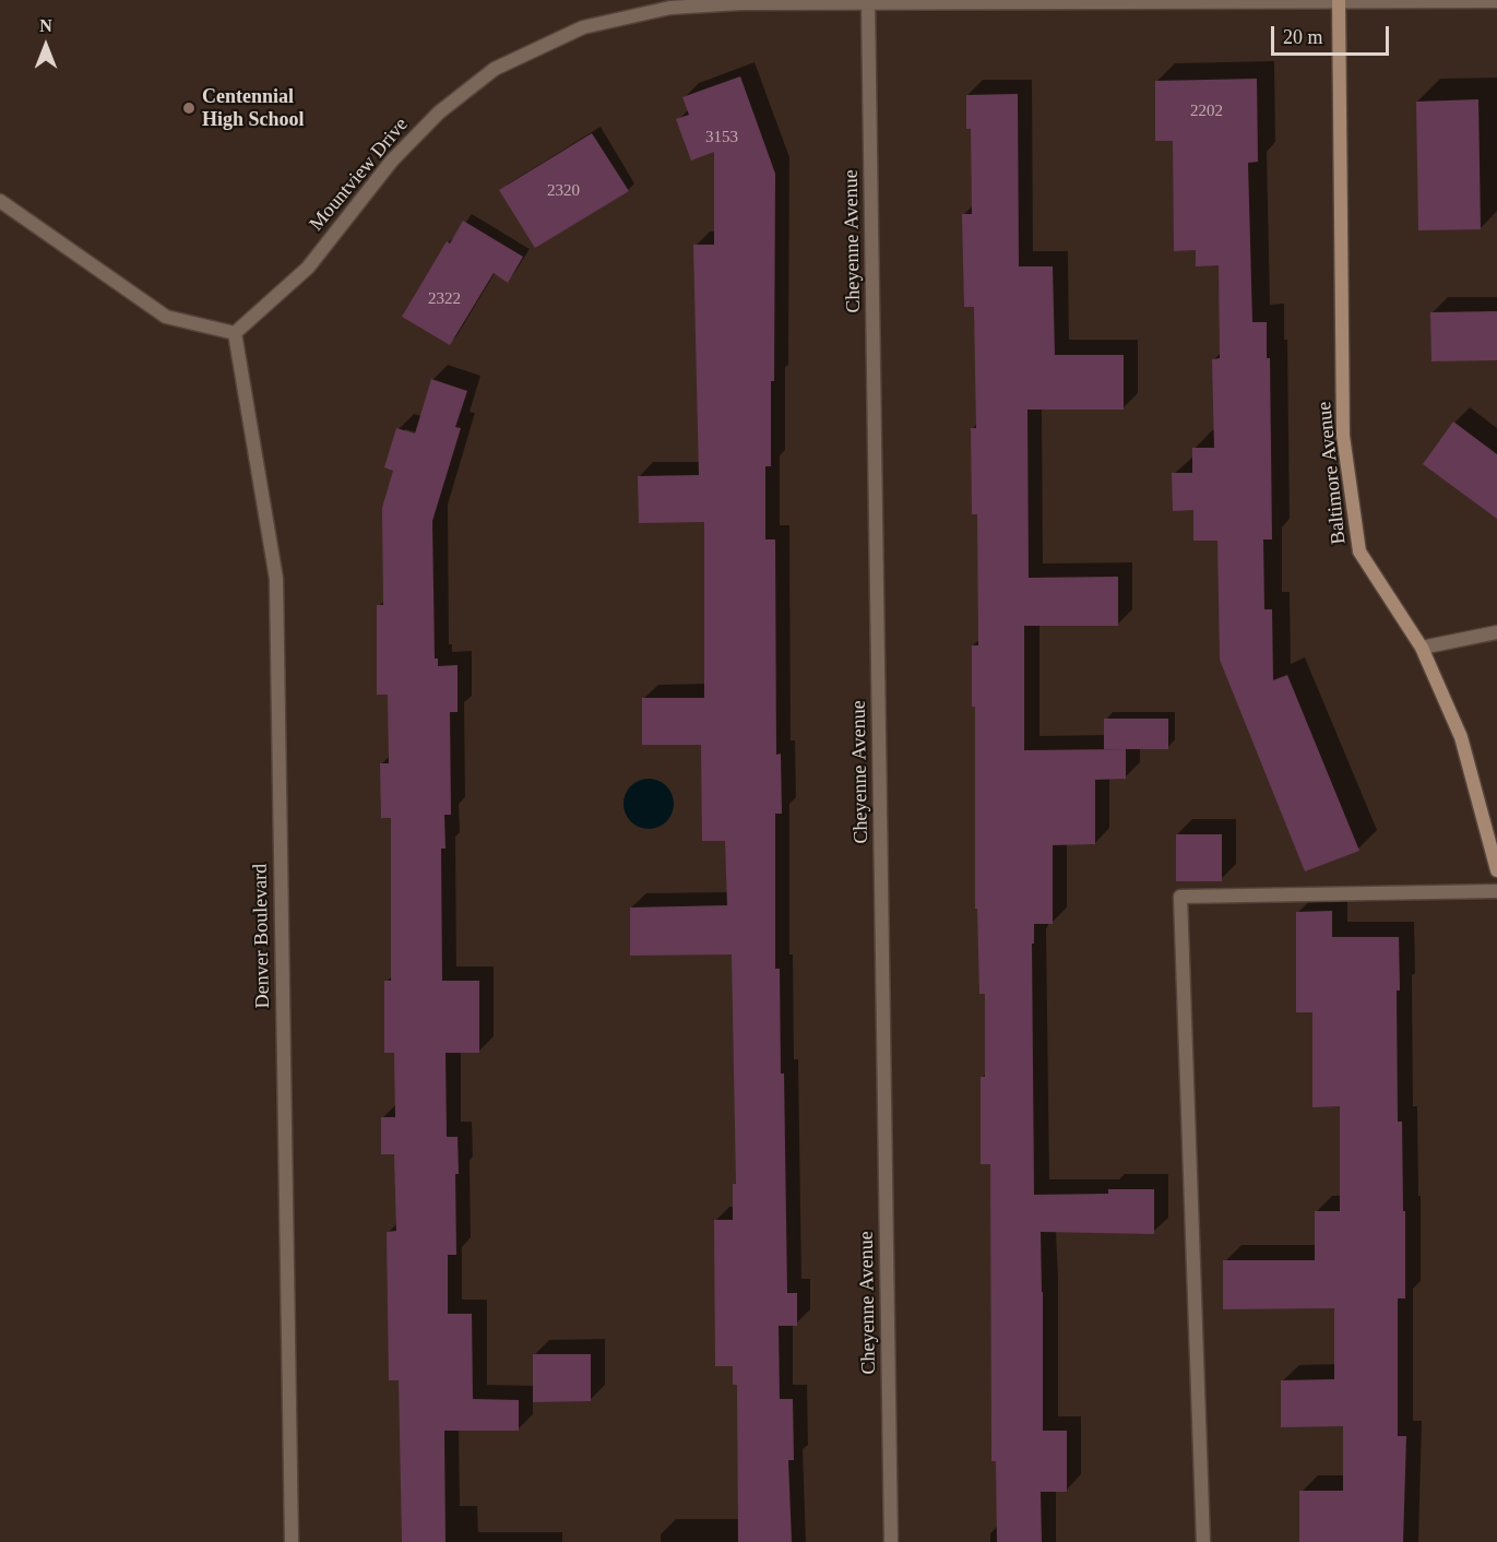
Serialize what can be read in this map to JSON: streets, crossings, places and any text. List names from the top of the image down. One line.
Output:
{"streets":{"street":["Mountview Drive","Cheyenne Avenue","Baltimore Avenue","Denver Boulevard"]},"crossings":[["Mountview Drive","Cheyenne Avenue"],["Mountview Drive","Baltimore Avenue"],["Mountview Drive","Denver Boulevard"]],"places":["Centennial High School"],"house_numbers":["2202","3153","2320","2322"],"scale_bar":"20 m","north":"top"}
